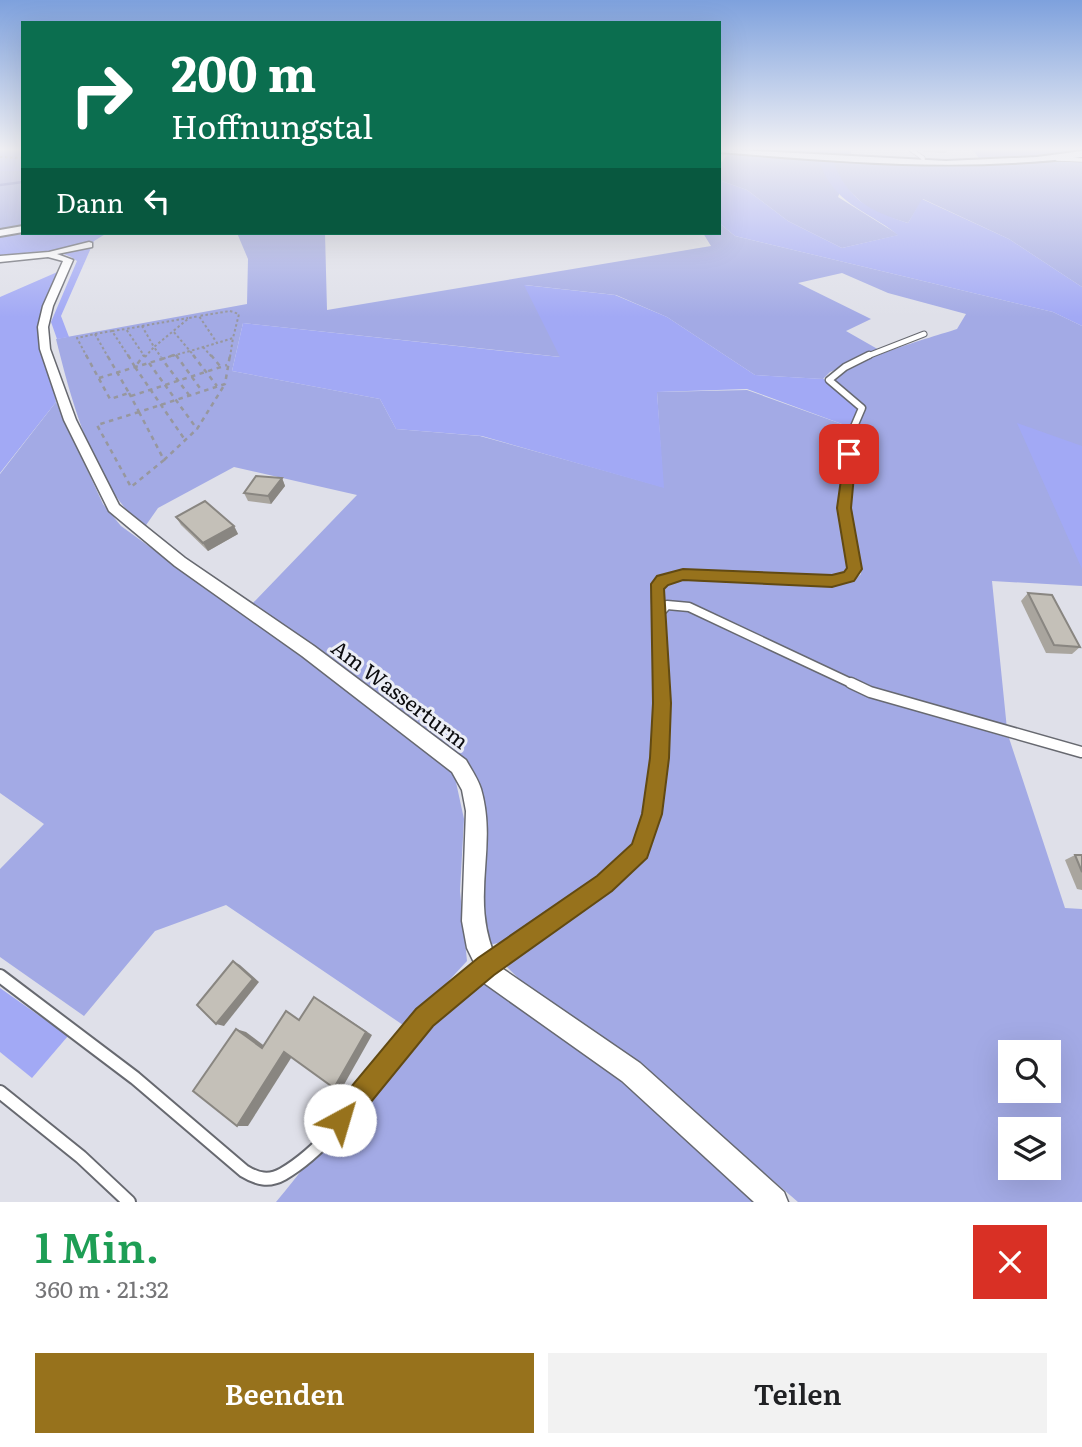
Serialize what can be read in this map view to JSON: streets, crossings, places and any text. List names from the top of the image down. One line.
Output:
{"streets":{"street":["Am Wasserturm"]},"page":{"turn":["200 m","Hoffnungstal"],"then":"Dann","heading":["1 Min.","360 m · 21:32"],"buttons":["Beenden","Teilen"]}}
